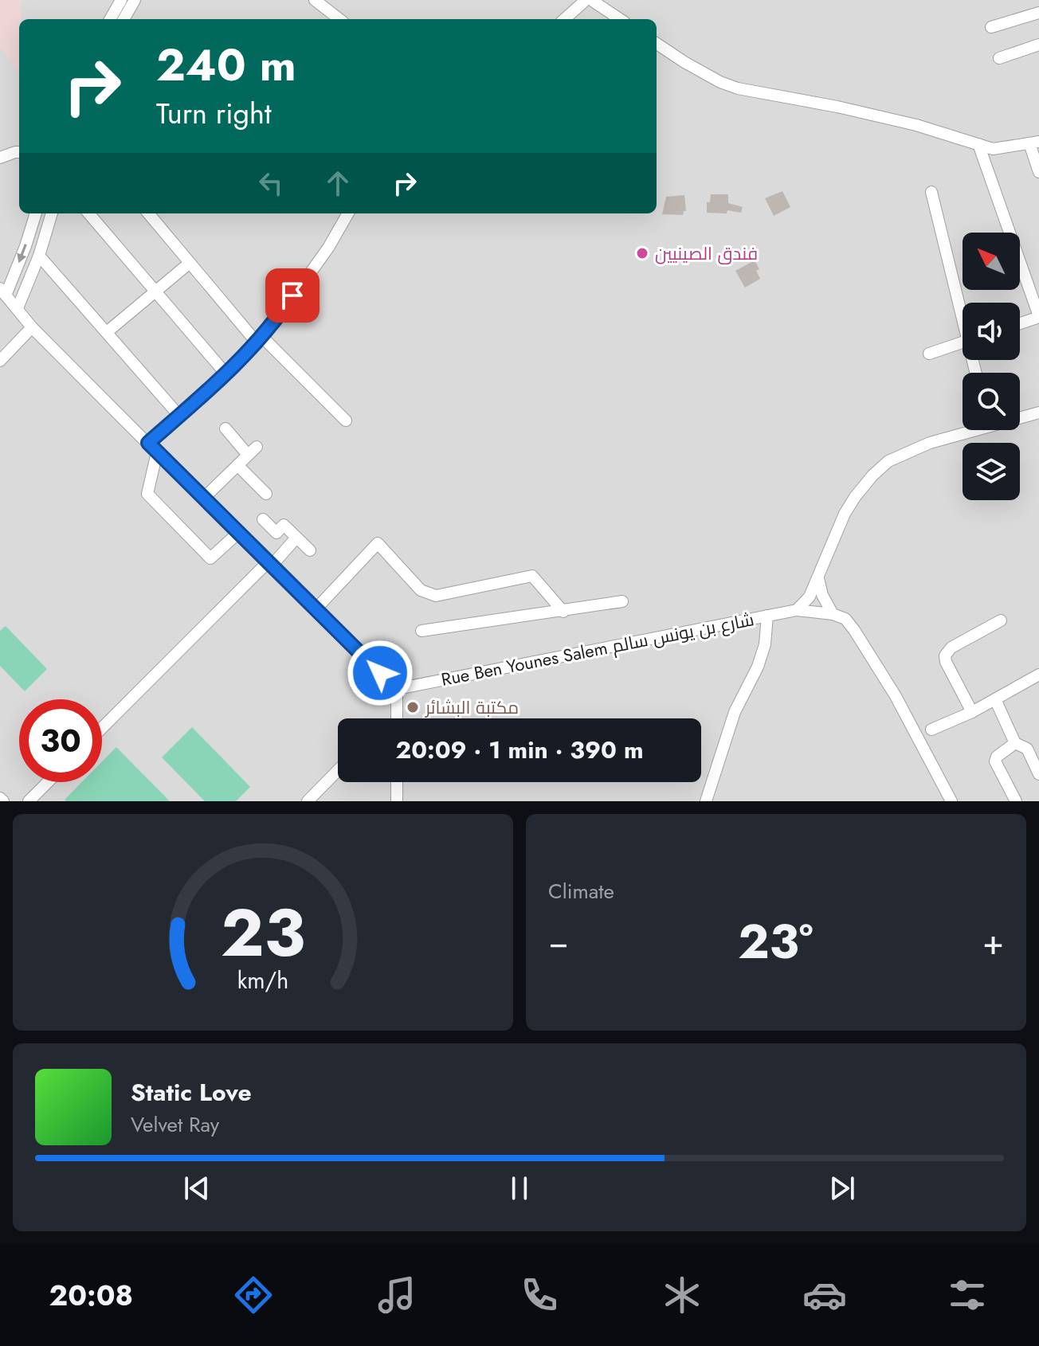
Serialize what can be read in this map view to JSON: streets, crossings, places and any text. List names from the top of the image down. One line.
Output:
{"streets":{"street":["Rue Ben Younes Salem شارع بن يونس سالم"]},"places":["فندق الصينيين","مكتبة البشائر"],"north":"top left","page":{"turn":["240 m","Turn right"],"limit":"30","trip":"20:09 · 1 min · 390 m","tile":"Climate","heat":["−","23°","+"],"song":["Static Love","Velvet Ray"],"tabs":"20:08","gauge":["23","km/h"]}}
